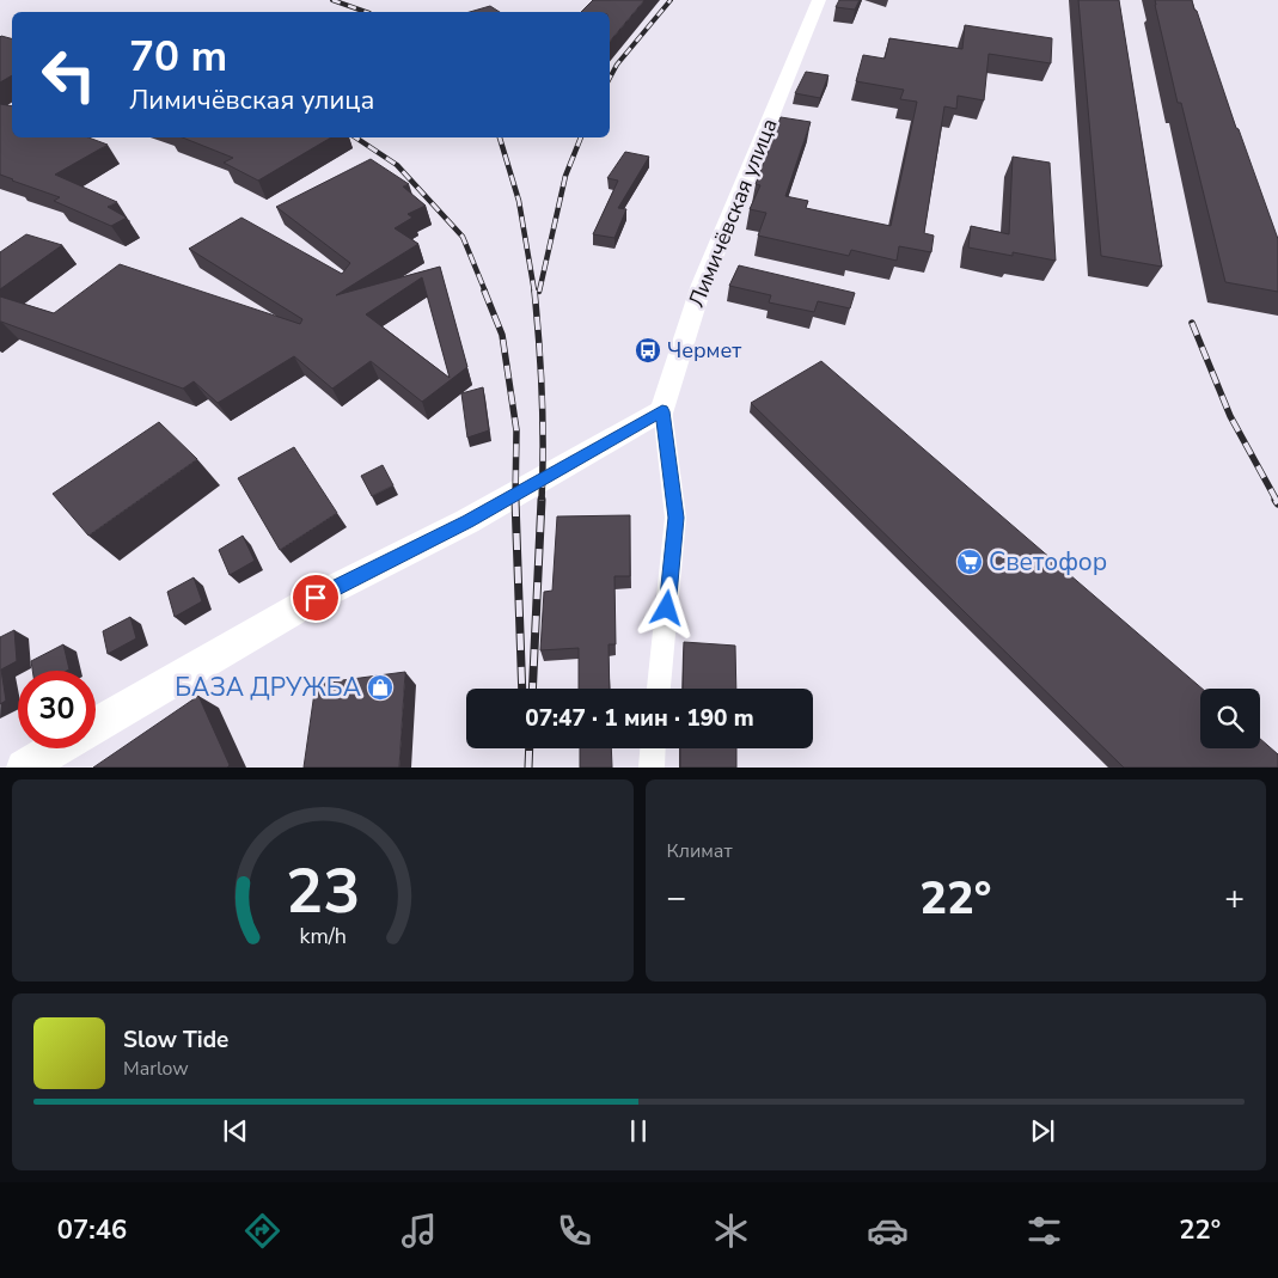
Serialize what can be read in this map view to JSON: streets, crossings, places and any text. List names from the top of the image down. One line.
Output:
{"streets":{"main road":["Лимичёвская улица"]},"places":{"bus stop":["Чермет"],"supermarket":["Светофор"],"shop":["БАЗА ДРУЖБА"]},"page":{"turn":["70 m","Лимичёвская улица"],"limit":"30","trip":"07:47 · 1 мин · 190 m","tile":"Климат","heat":["−","22°","+"],"song":["Slow Tide","Marlow"],"tabs":["07:46","22°"],"gauge":["23","km/h"]}}
